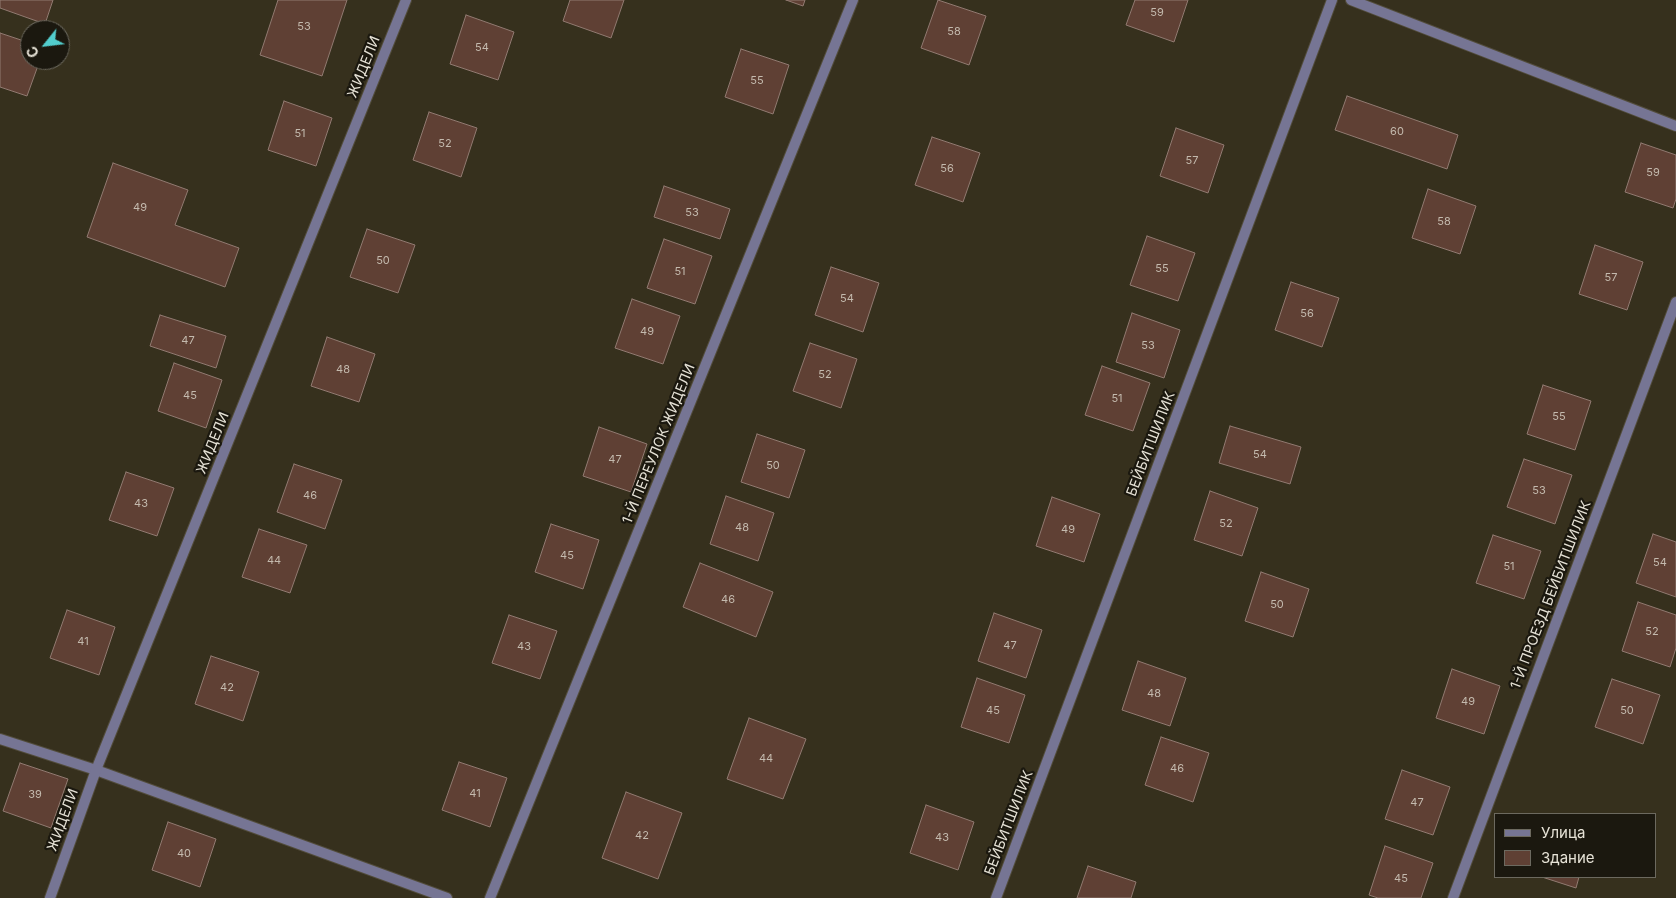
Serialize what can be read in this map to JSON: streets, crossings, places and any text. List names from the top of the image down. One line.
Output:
{"streets":{"street":["ЖИДЕЛИ","1-Й ПЕРЕУЛОК ЖИДЕЛИ","БЕЙБИТШИЛИК","1-Й ПРОЕЗД БЕЙБИТШИЛИК"]},"house_numbers":["59","53","58","54","55","60","51","52","57","56","59","49","53","58","50","55","51","57","54","56","49","47","53","48","52","45","51","55","54","47","50","53","46","43","52","48","49","45","44","54","51","46","50","52","41","47","43","42","48","49","45","50","44","46","41","39","47","42","43","40","45"],"legend":["Улица","Здание"],"north":"bottom left"}
